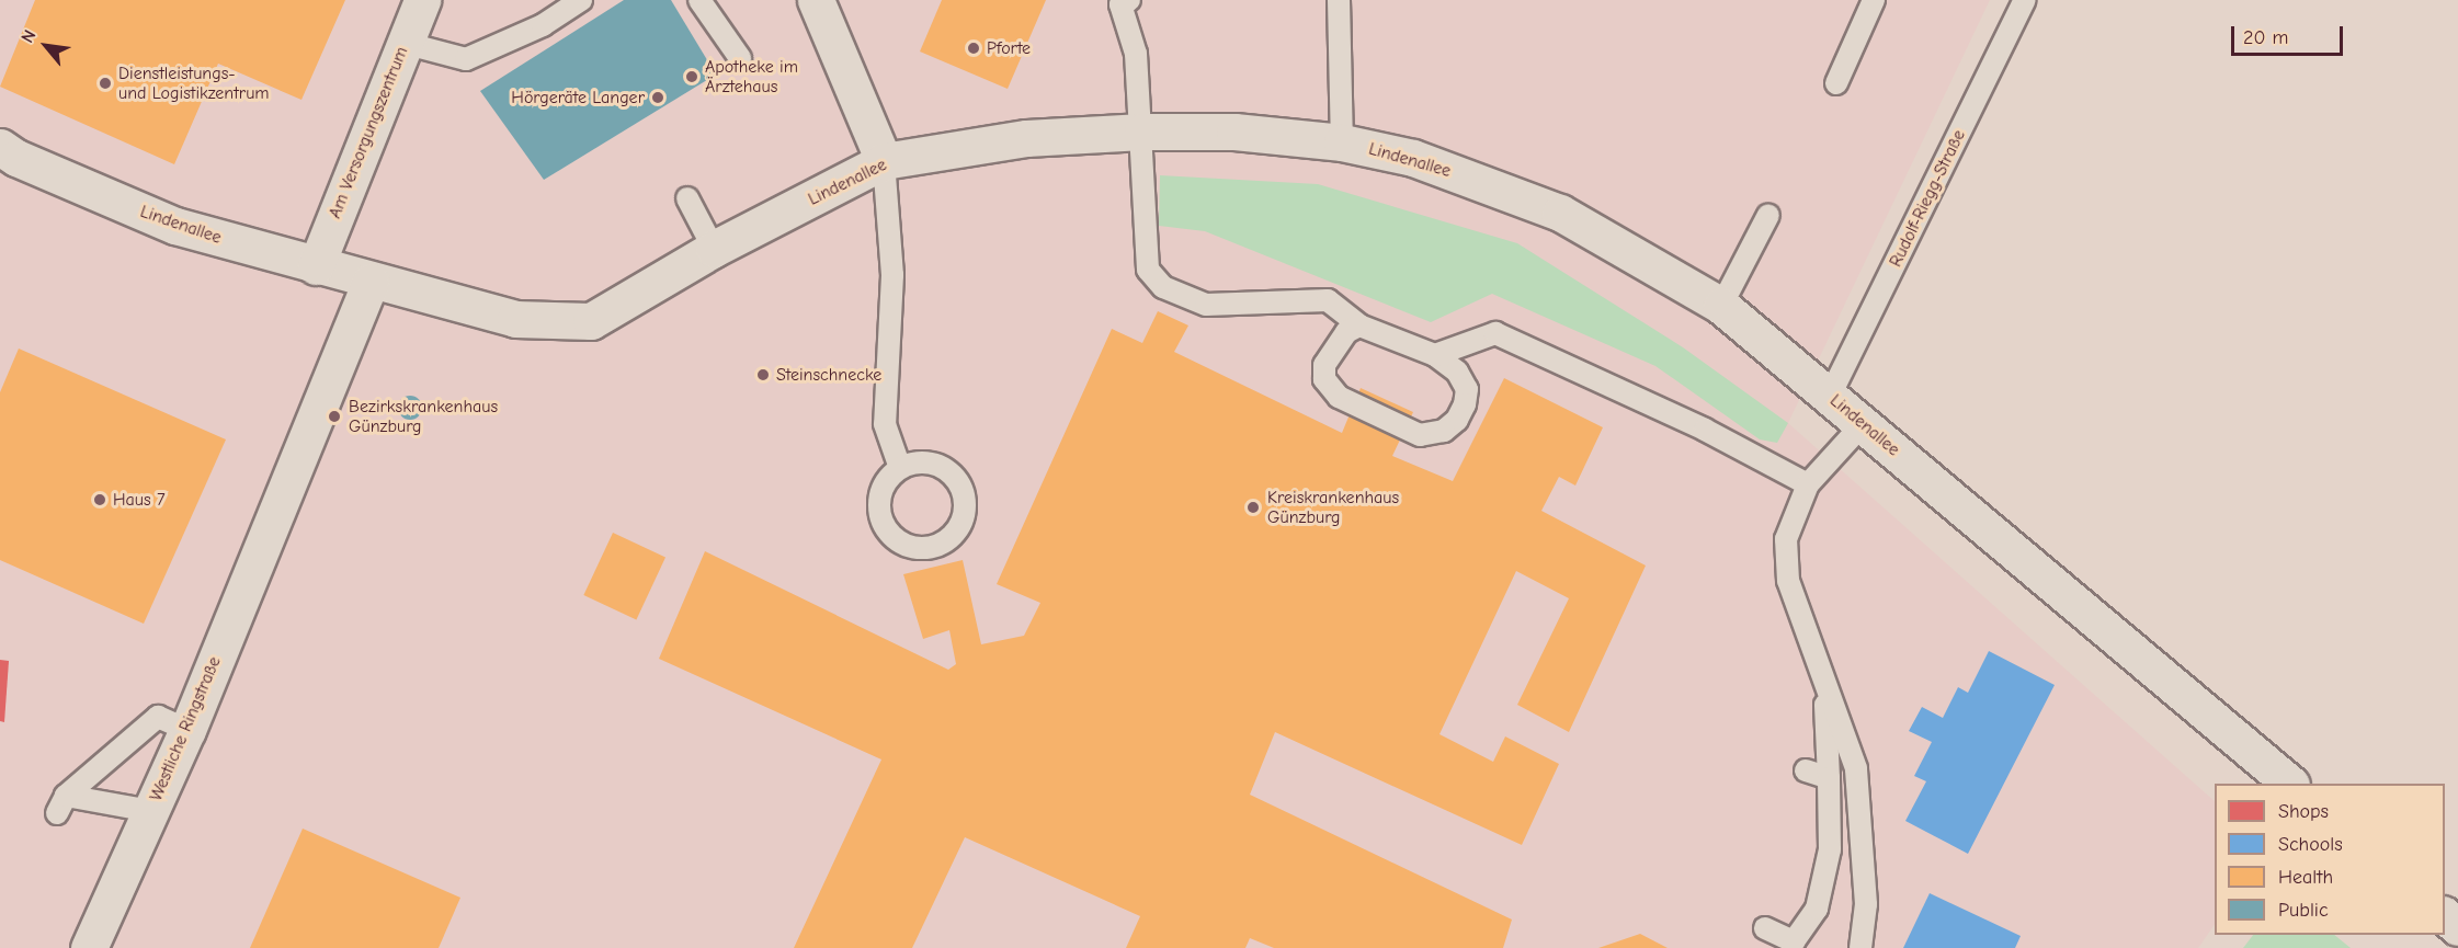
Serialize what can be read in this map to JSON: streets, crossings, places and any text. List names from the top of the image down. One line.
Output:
{"streets":{"street":["Am Versorgungszentrum","Lindenallee","Westliche Ringstraße"],"lane":["Rudolf-Riegg-Straße"]},"crossings":[["Am Versorgungszentrum","Lindenallee"],["Lindenallee","Rudolf-Riegg-Straße"],["Lindenallee","Westliche Ringstraße"]],"places":["Pforte","Apotheke im Ärztehaus","Dienstleistungs- und Logistikzentrum","Hörgeräte Langer","Steinschnecke","Bezirkskrankenhaus Günzburg","Haus 7","Kreiskrankenhaus Günzburg"],"legend":["Shops","Schools","Health","Public"],"scale_bar":"20 m","north":"top left"}
